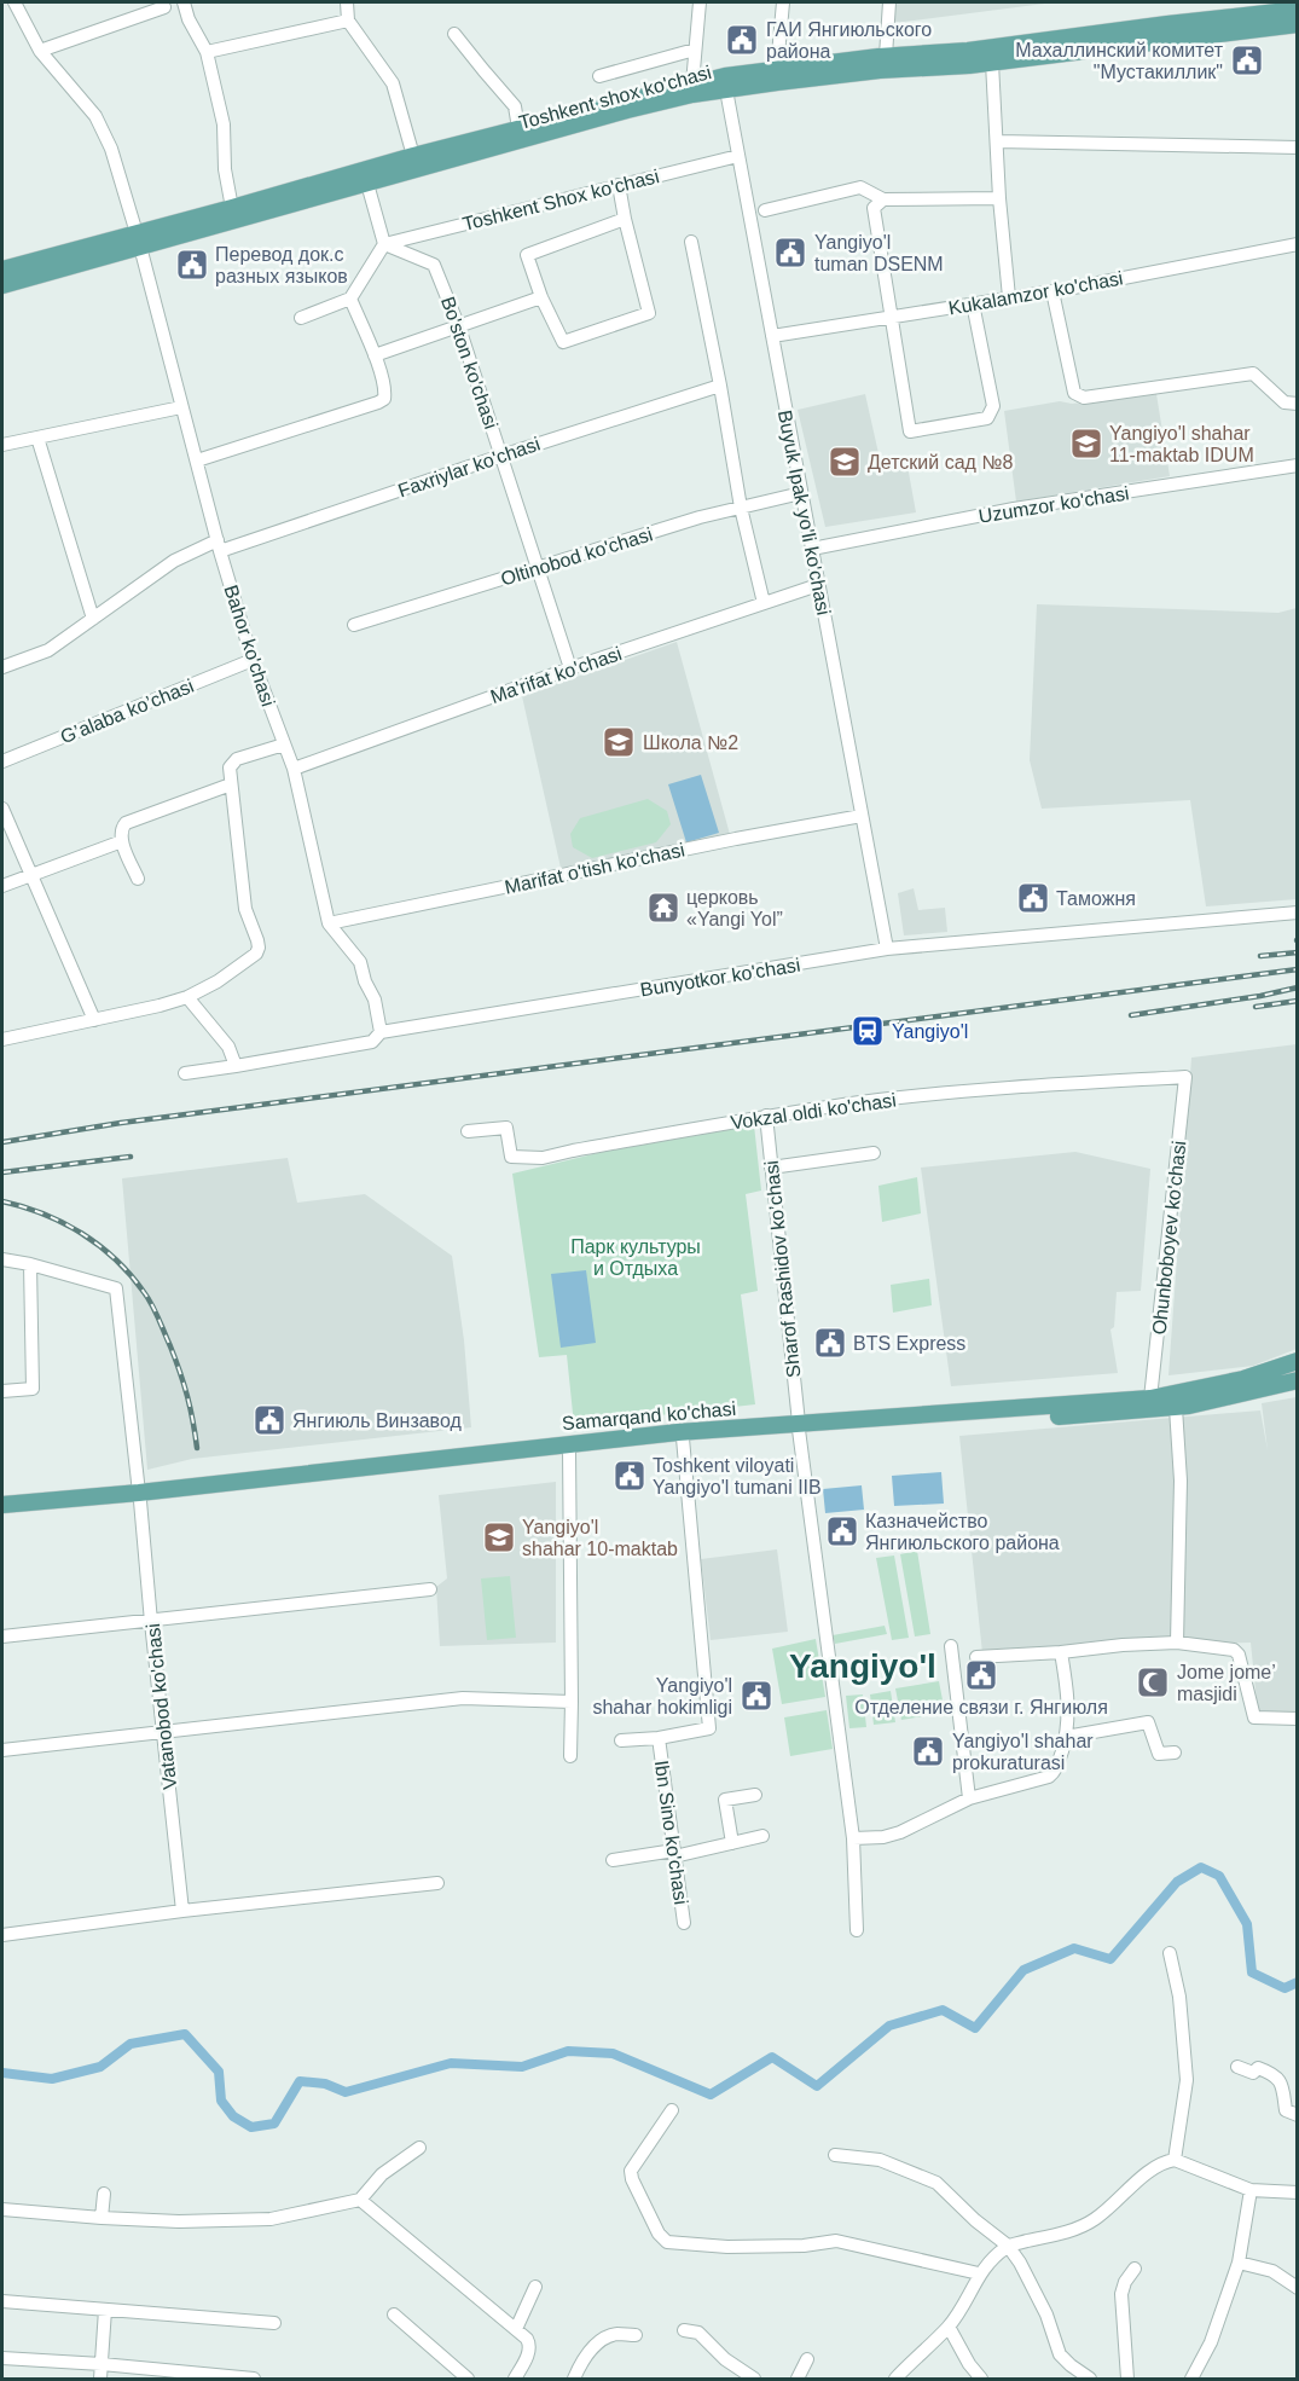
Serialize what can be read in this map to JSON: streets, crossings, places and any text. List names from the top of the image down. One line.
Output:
{"streets":{"main road":["Toshkent shox ko'chasi","Samarqand ko'chasi"],"street":["Toshkent Shox ko'chasi","Kukalamzor ko'chasi","Bo'ston ko'chasi","Faxriylar ko'chasi","Uzumzor ko'chasi","Buyuk Ipak yo'li ko'chasi","Oltinobod ko'chasi","Bahor ko'chasi","Ma'rifat ko'chasi","G’alaba ko’chasi","Marifat o'tish ko'chasi","Bunyotkor ko'chasi","Vokzal oldi ko'chasi","Ohunboboyev ko'chasi","Sharof Rashidov ko’chasi","Vatanobod ko'chasi","Ibn Sino ko'chasi"]},"crossings":[["Toshkent shox ko'chasi","Buyuk Ipak yo'li ko'chasi"],["Toshkent shox ko'chasi","Bahor ko'chasi"],["Toshkent Shox ko'chasi","Bo'ston ko'chasi"],["Toshkent Shox ko'chasi","Buyuk Ipak yo'li ko'chasi"],["Kukalamzor ko'chasi","Buyuk Ipak yo'li ko'chasi"],["Bo'ston ko'chasi","Faxriylar ko'chasi"],["Bo'ston ko'chasi","Oltinobod ko'chasi"],["Bo'ston ko'chasi","Ma'rifat ko'chasi"],["Faxriylar ko'chasi","Bahor ko'chasi"],["Uzumzor ko'chasi","Buyuk Ipak yo'li ko'chasi"],["Buyuk Ipak yo'li ko'chasi","Oltinobod ko'chasi"],["Buyuk Ipak yo'li ko'chasi","Ma'rifat ko'chasi"],["Buyuk Ipak yo'li ko'chasi","Marifat o'tish ko'chasi"],["Buyuk Ipak yo'li ko'chasi","Bunyotkor ko'chasi"],["Bahor ko'chasi","Ma'rifat ko'chasi"],["Bahor ko'chasi","G’alaba ko’chasi"],["Bahor ko'chasi","Marifat o'tish ko'chasi"],["Bahor ko'chasi","Bunyotkor ko'chasi"],["Vokzal oldi ko'chasi","Ohunboboyev ko'chasi"],["Vokzal oldi ko'chasi","Sharof Rashidov ko’chasi"],["Ohunboboyev ko'chasi","Samarqand ko'chasi"],["Sharof Rashidov ko’chasi","Samarqand ko'chasi"],["Samarqand ko'chasi","Vatanobod ko'chasi"],["Samarqand ko'chasi","Ibn Sino ko'chasi"]],"districts":["Yangiyo'l"],"parks":["Парк культуры и Отдыха"],"places":{"public building":["ГАИ Янгиюльского района","Махаллинский комитет \"Мустакиллик\"","Yangiyo'l tuman DSENM","Перевод док.с разных языков","Таможня","BTS Express","Янгиюль Винзавод","Toshkent viloyati Yangiyo'l tumani IIB","Казначейство Янгиюльского района","Отделение связи г. Янгиюля","Yangiyo'l shahar hokimligi","Yangiyo'l shahar prokuraturasi"],"school or university":["Yangiyo'l shahar 11-maktab IDUM","Детский сад №8","Школа №2","Yangiyo'l shahar 10-maktab"],"temple":["церковь «Yangi Yol”"],"station":["Yangiyo'l"],"mosque":["Jome jome’ masjidi"]}}
